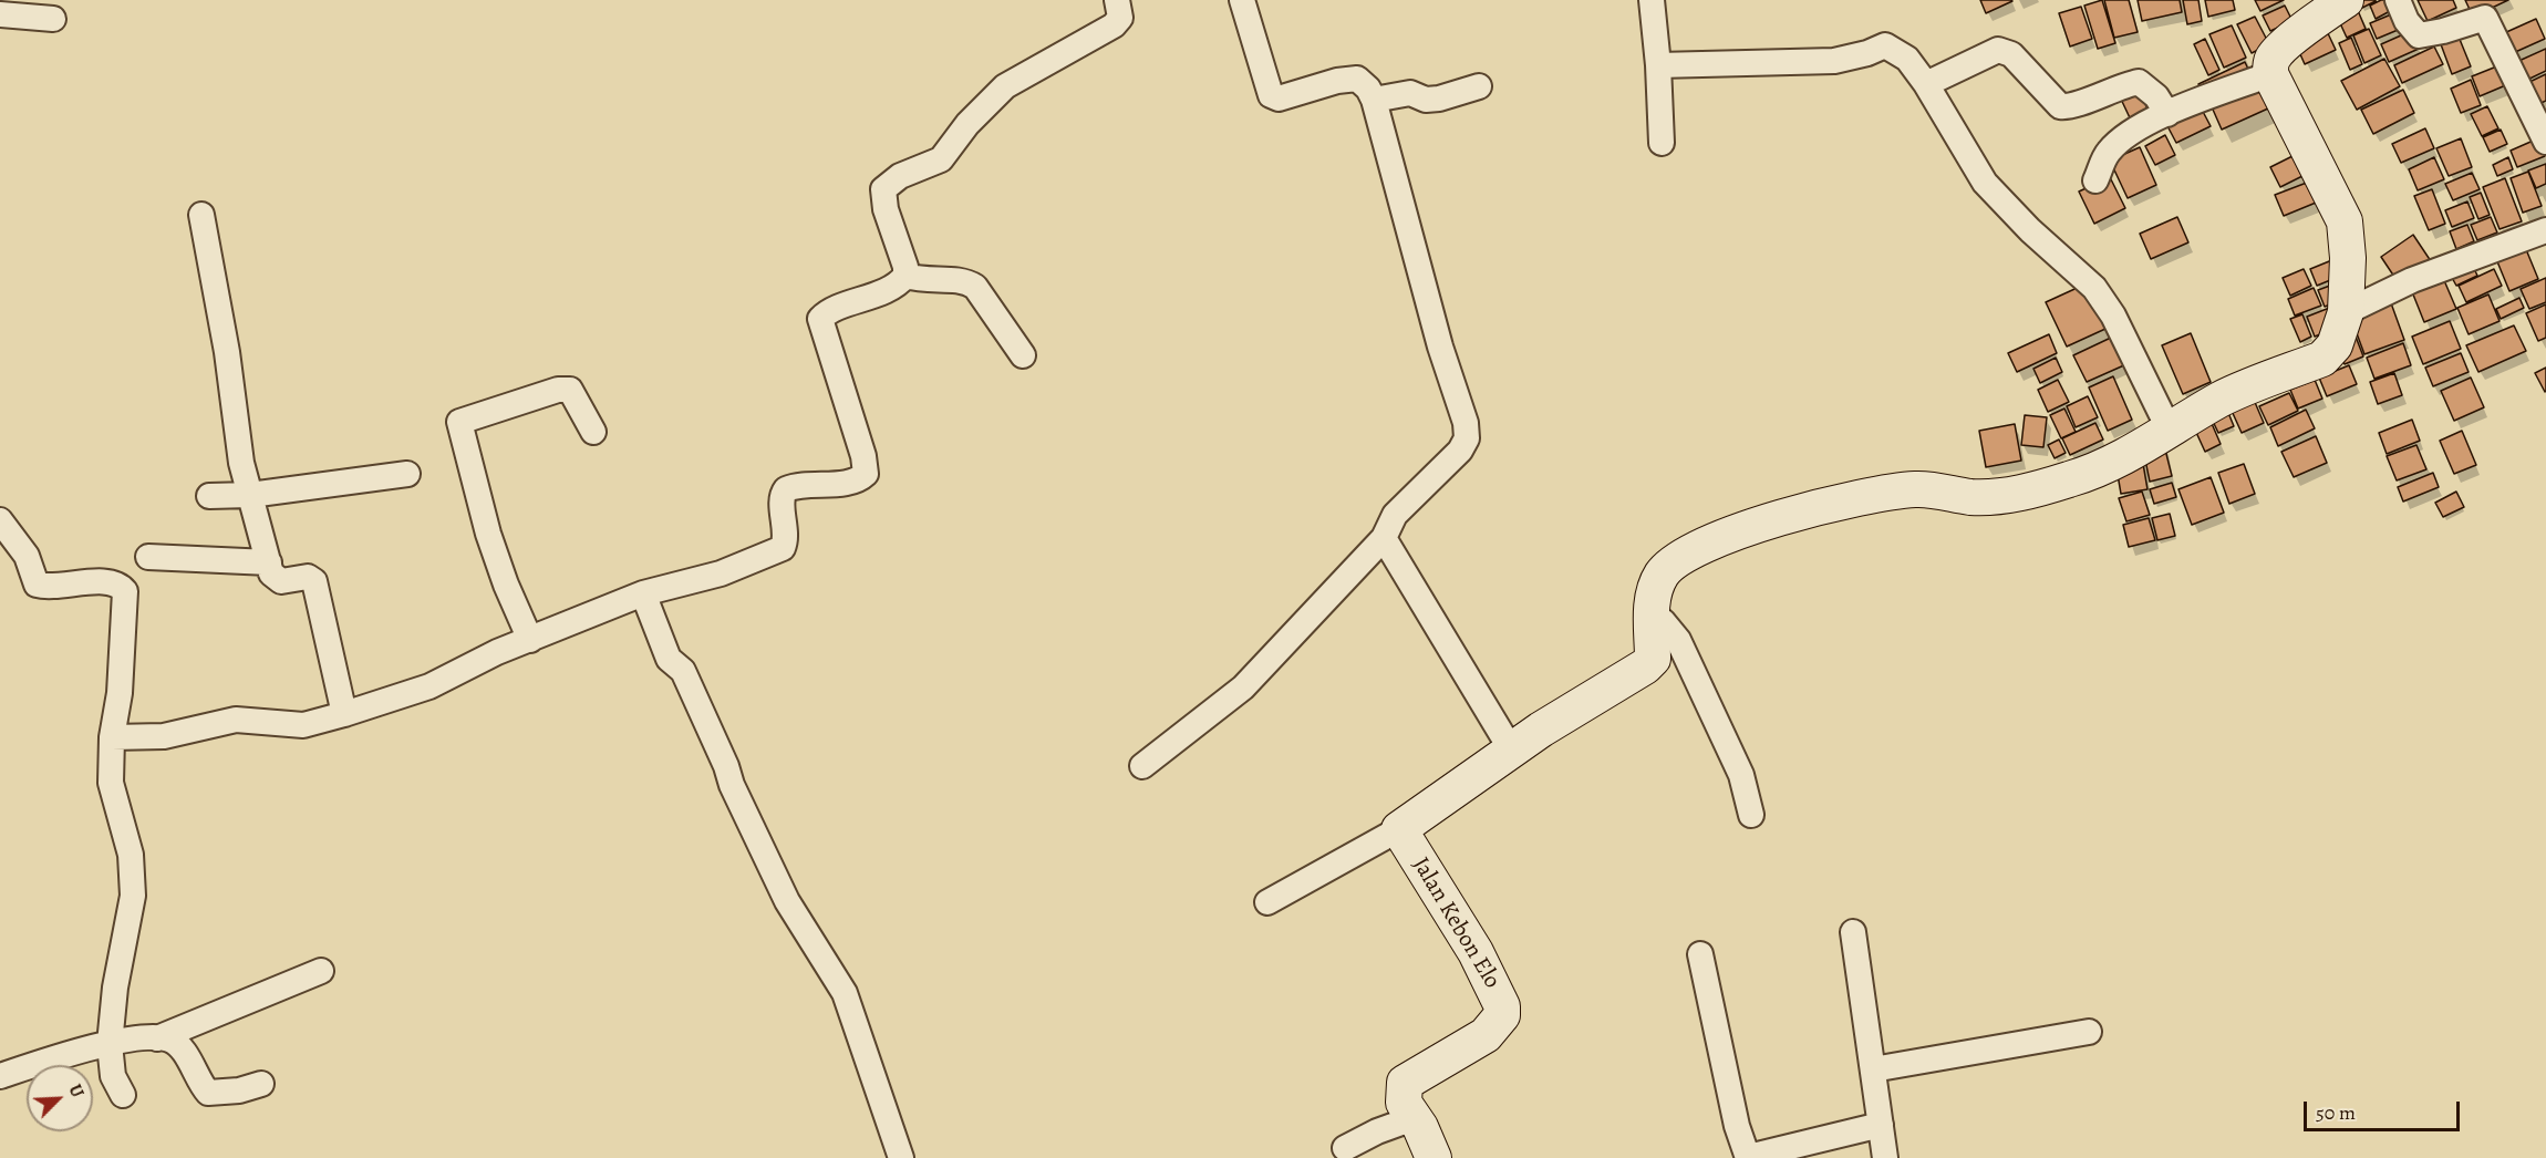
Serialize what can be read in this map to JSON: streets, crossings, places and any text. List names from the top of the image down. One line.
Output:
{"streets":{"street":["Jalan Kebon Elo"]},"scale_bar":"50 m","north":"top right"}
